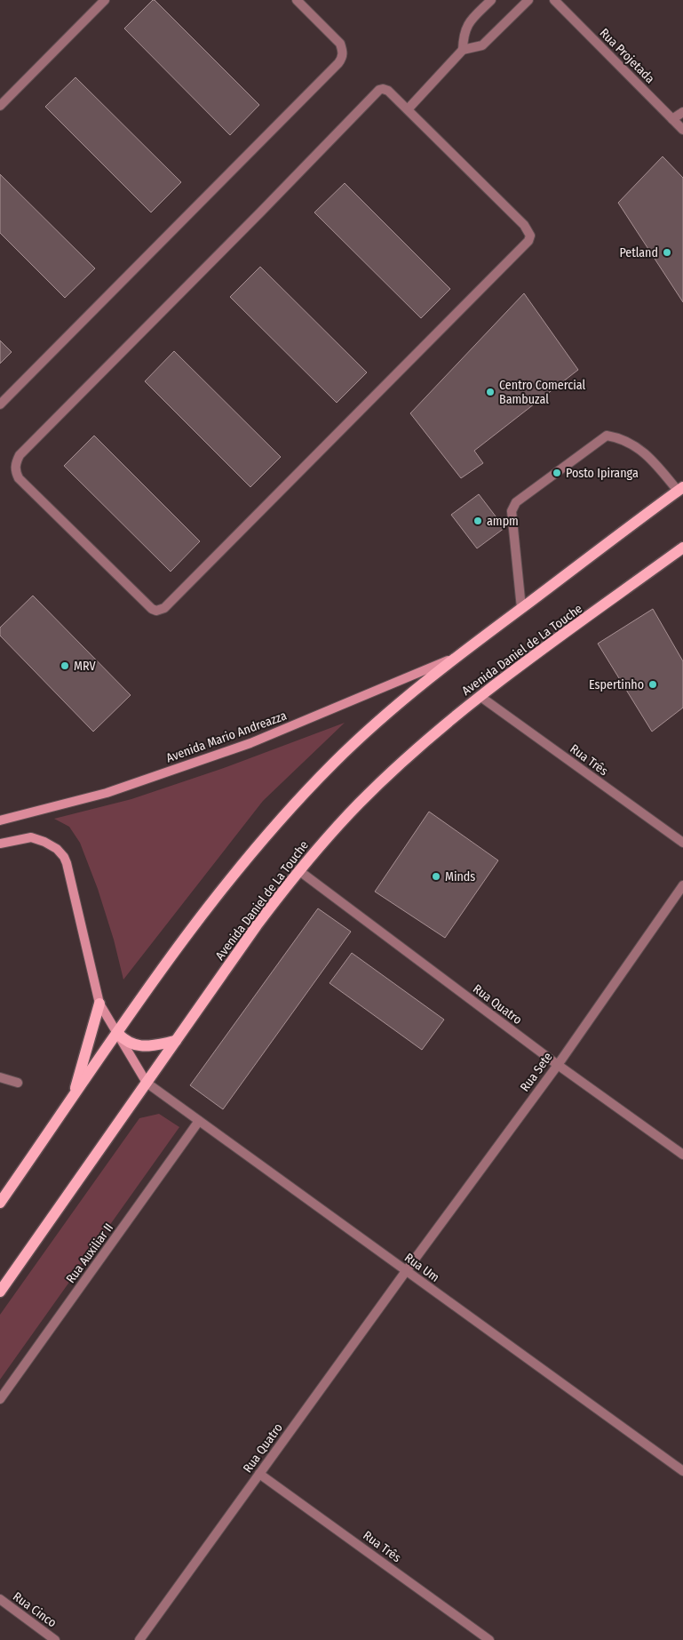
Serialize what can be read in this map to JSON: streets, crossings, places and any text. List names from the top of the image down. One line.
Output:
{"streets":{"main road":["Avenida Daniel de La Touche","Avenida Mario Andreazza"],"street":["Rua Projetada","Rua Três","Rua Quatro","Rua Sete","Rua Auxiliar II","Rua Um","Rua Cinco"]},"crossings":[["Avenida Daniel de La Touche","Rua Três"],["Avenida Daniel de La Touche","Rua Quatro"],["Avenida Daniel de La Touche","Rua Um"],["Rua Três","Rua Quatro"],["Rua Quatro","Rua Sete"],["Rua Quatro","Rua Um"],["Rua Sete","Rua Um"],["Rua Auxiliar II","Rua Um"]],"places":["Petland","Centro Comercial Bambuzal","Posto Ipiranga","ampm","MRV","Espertinho","Minds"]}
